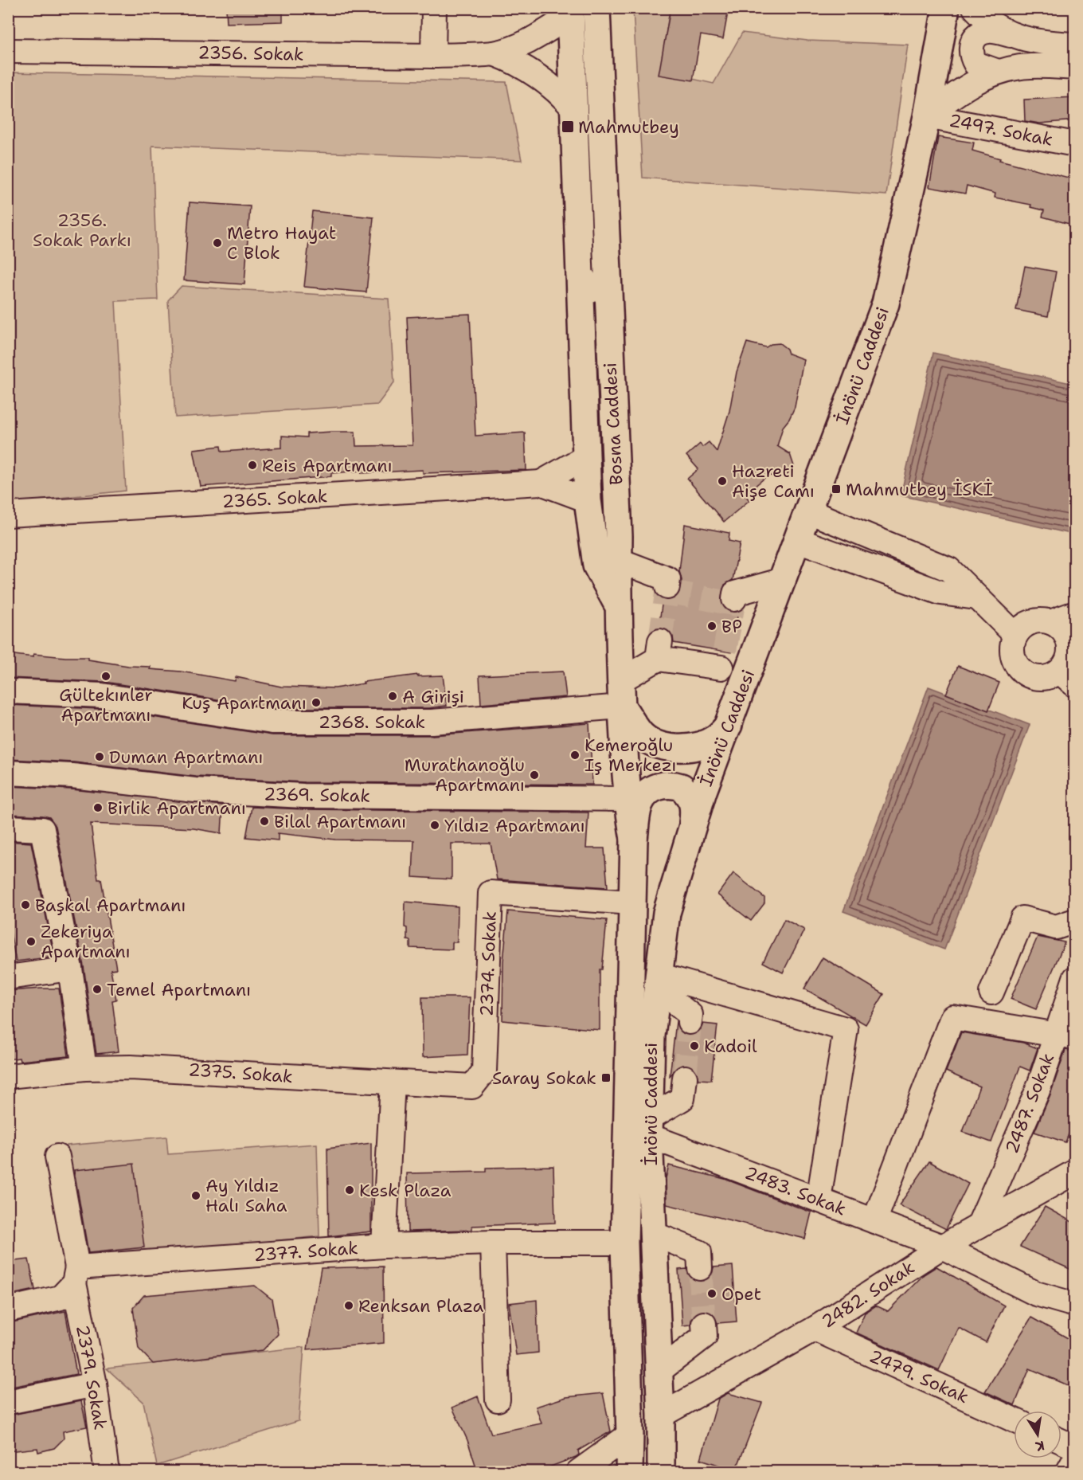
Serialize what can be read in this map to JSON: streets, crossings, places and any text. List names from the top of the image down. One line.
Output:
{"streets":{"main road":["İnönü Caddesi","Bosna Caddesi"],"street":["2356. Sokak","2497. Sokak","2365. Sokak","2368. Sokak","2369. Sokak","2374. Sokak","2375. Sokak","2487. Sokak","2483. Sokak","2377. Sokak","2482. Sokak","2479. Sokak","2379. Sokak"]},"crossings":[["2497. Sokak","İnönü Caddesi"],["İnönü Caddesi","Bosna Caddesi"],["İnönü Caddesi","2368. Sokak"],["İnönü Caddesi","2374. Sokak"],["İnönü Caddesi","2483. Sokak"],["İnönü Caddesi","2377. Sokak"],["İnönü Caddesi","2482. Sokak"],["Bosna Caddesi","2368. Sokak"],["Bosna Caddesi","2369. Sokak"],["2374. Sokak","2375. Sokak"],["2487. Sokak","2482. Sokak"],["2483. Sokak","2482. Sokak"],["2377. Sokak","2379. Sokak"],["2482. Sokak","2479. Sokak"]],"parks":["2356. Sokak Parkı"],"places":{"transit":["Mahmutbey","Mahmutbey İSKİ","Saray Sokak"],"other":["Metro Hayat C Blok","Reis Apartmanı","Hazreti Aişe Camı","BP","Gültekınler Apartmanı","A Girişi","Kuş Apartmanı","Kemeroğlu Iş Merkezı","Duman Apartmanı","Murathanoğlu Apartmanı","Birlik Apartmanı","Bilal Apartmanı","Yıldız Apartmanı","Başkal Apartmanı","Zekeriya Apartmanı","Temel Apartmanı","Kadoil","Kesk Plaza","Ay Yıldız Halı Saha","Opet","Renksan Plaza"]},"north":"bottom"}
